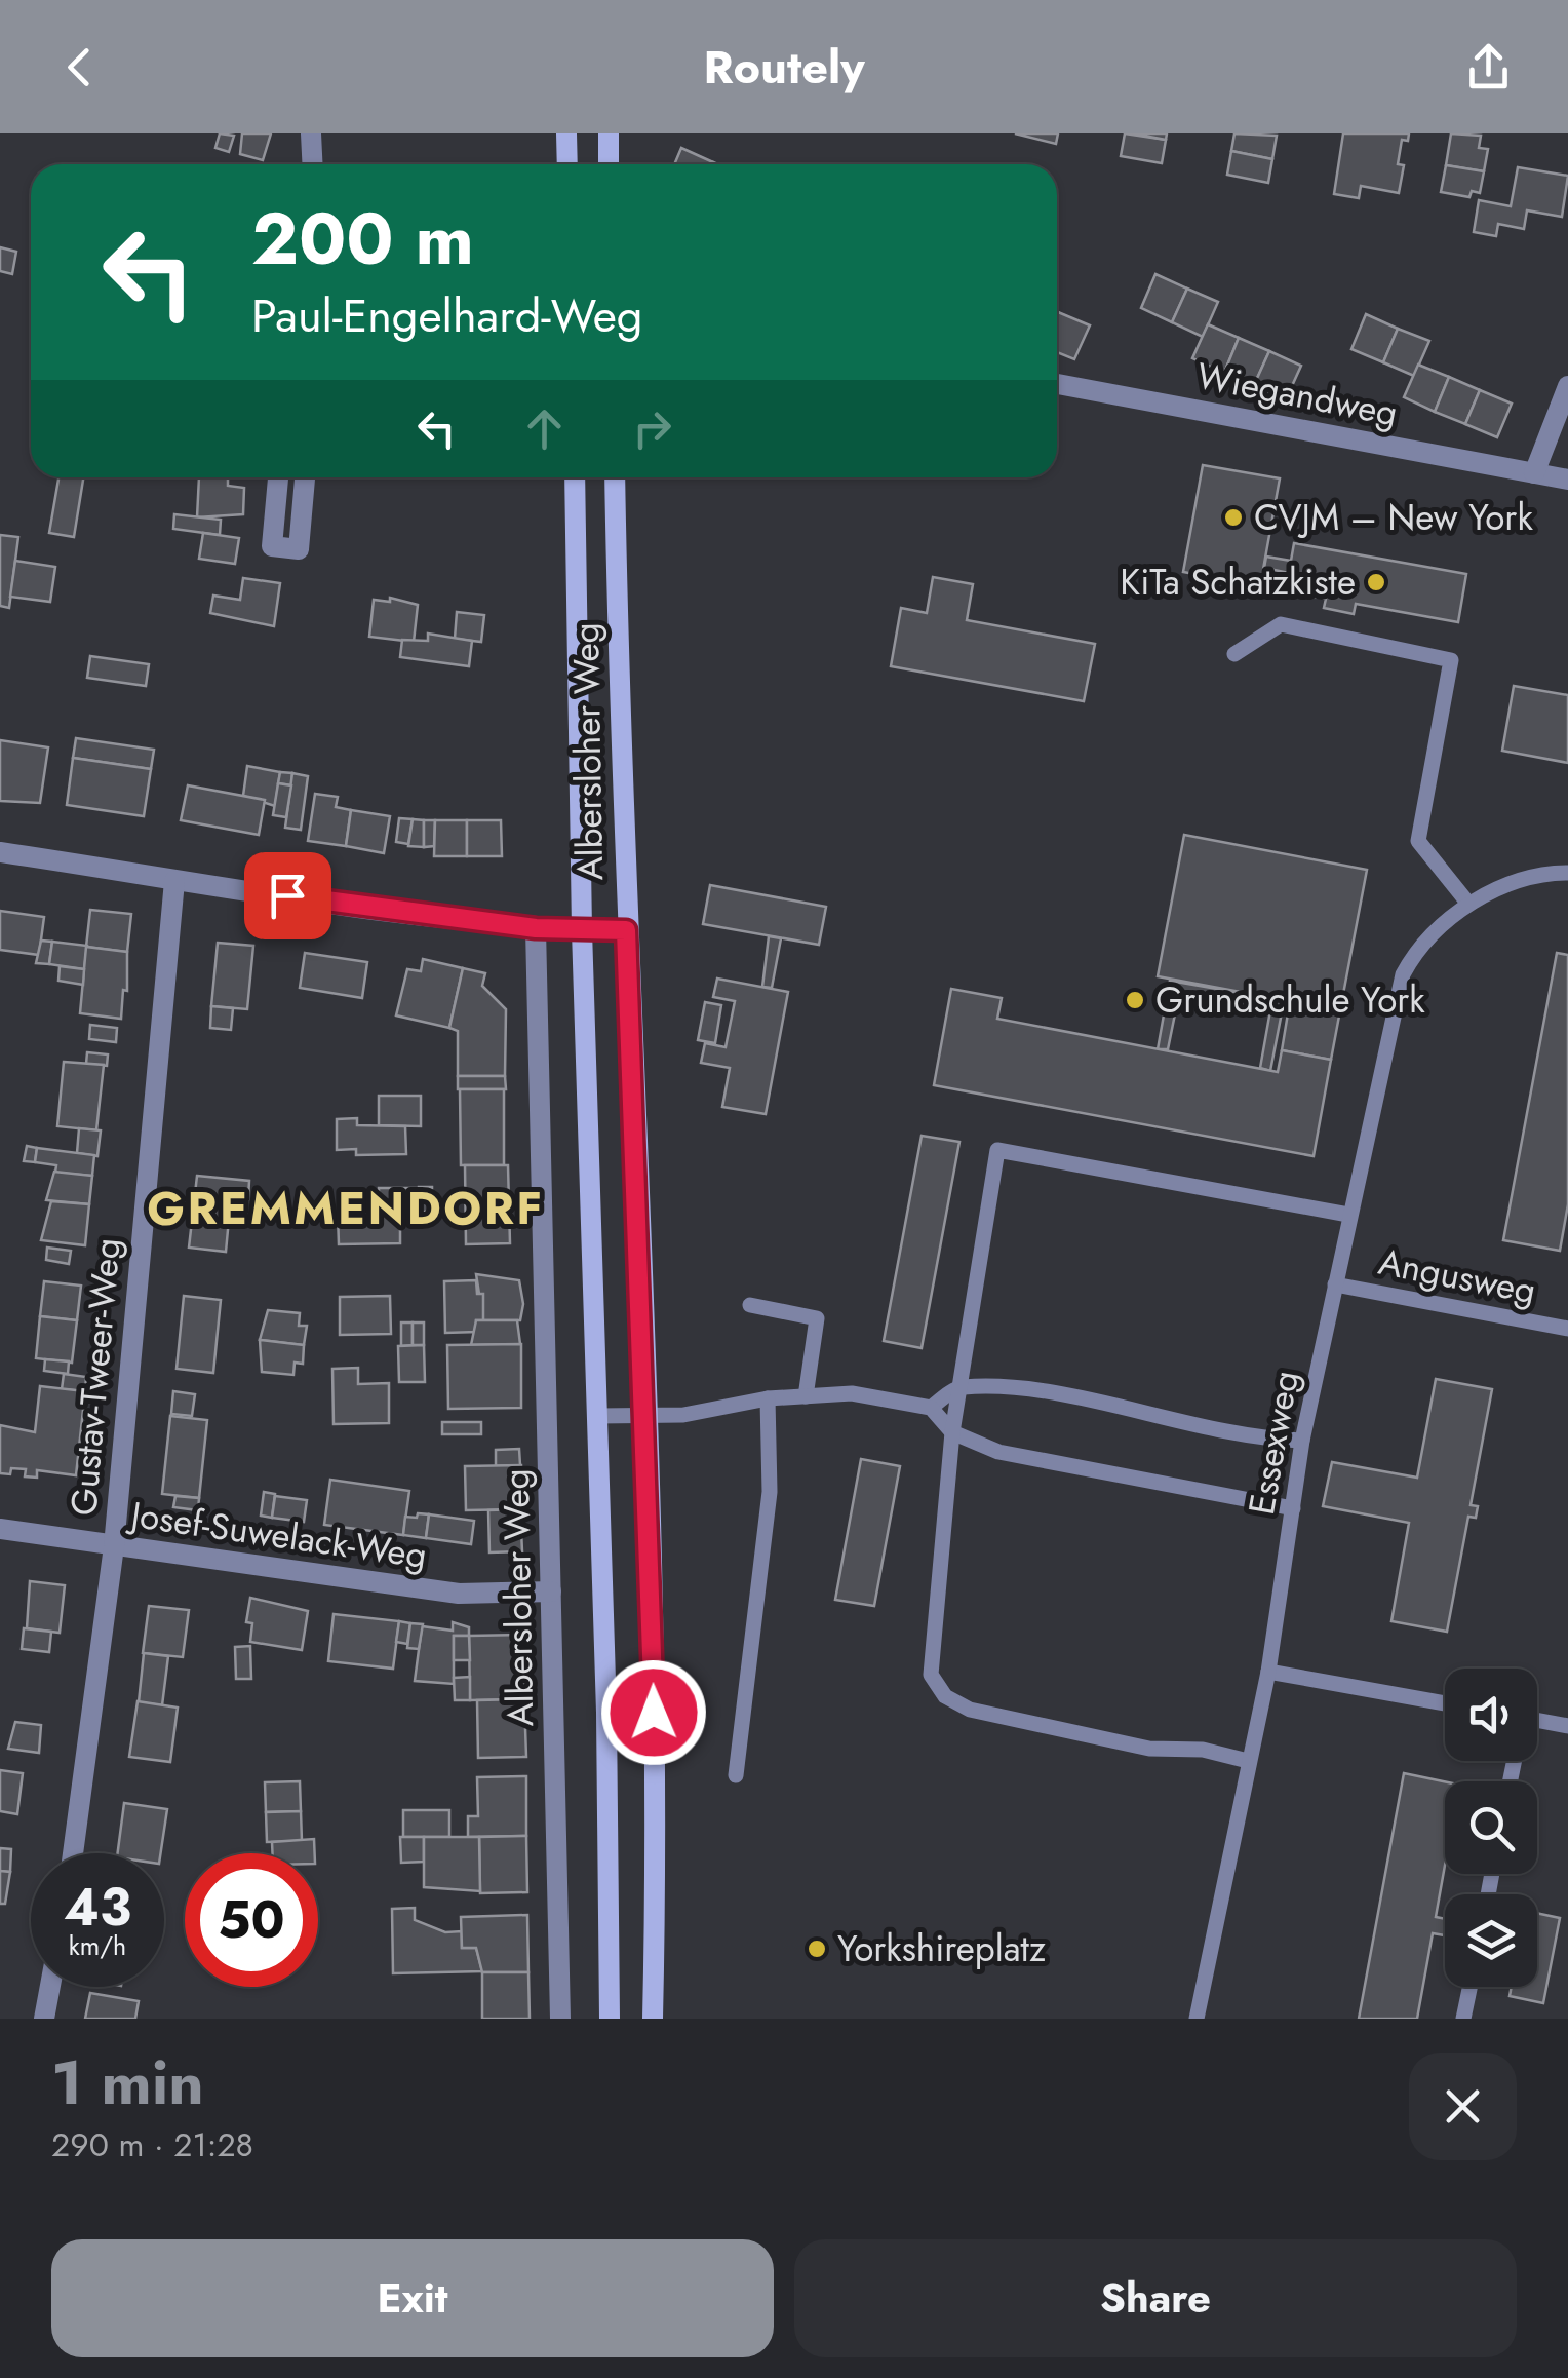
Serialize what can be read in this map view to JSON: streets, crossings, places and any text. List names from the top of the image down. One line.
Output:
{"streets":{"main road":["Albersloher Weg"],"street":["Wiegandweg","Gustav-Tweer-Weg","Josef-Suwelack-Weg"],"lane":["Angusweg","Essexweg"]},"crossings":[["Albersloher Weg","Josef-Suwelack-Weg"],["Angusweg","Essexweg"],["Gustav-Tweer-Weg","Josef-Suwelack-Weg"]],"districts":["GREMMENDORF"],"places":["CVJM – New York","KiTa Schatzkiste","Grundschule York","Yorkshireplatz"],"page":{"header":"Routely","turn":["200 m","Paul-Engelhard-Weg"],"speed":"43 km/h","limit":"50","heading":["1 min","290 m · 21:28"],"buttons":["Exit","Share"]}}
